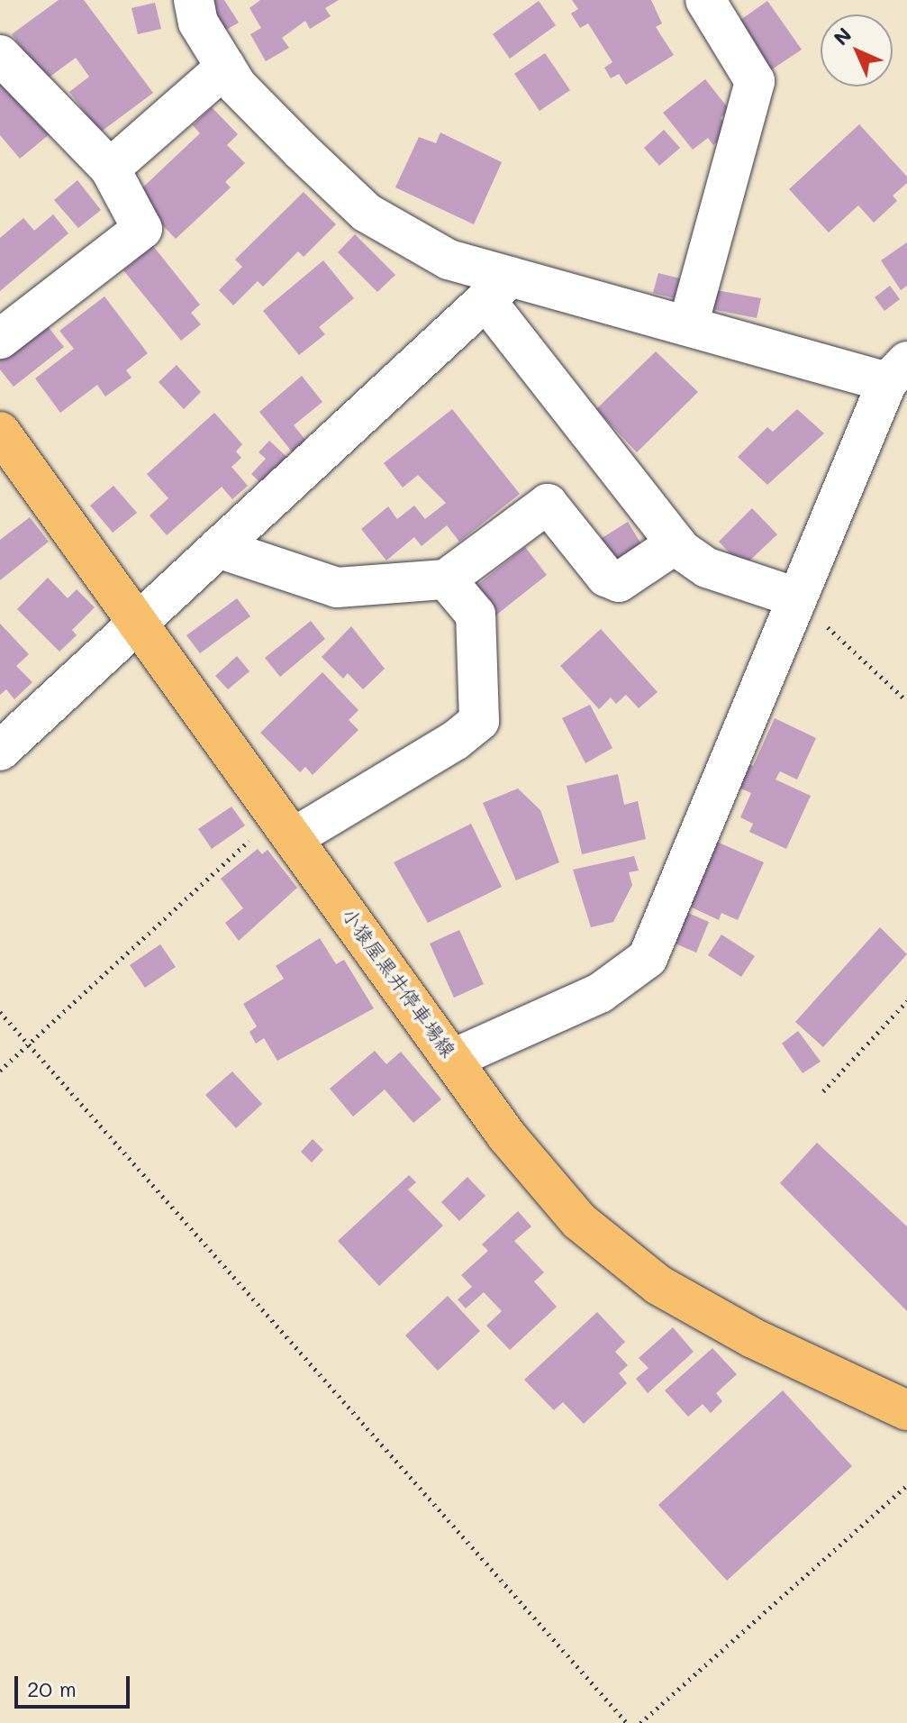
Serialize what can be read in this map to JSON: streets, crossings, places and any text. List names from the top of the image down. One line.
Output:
{"streets":{"main road":["小猿屋黒井停車場線"]},"scale_bar":"20 m","north":"top left"}
